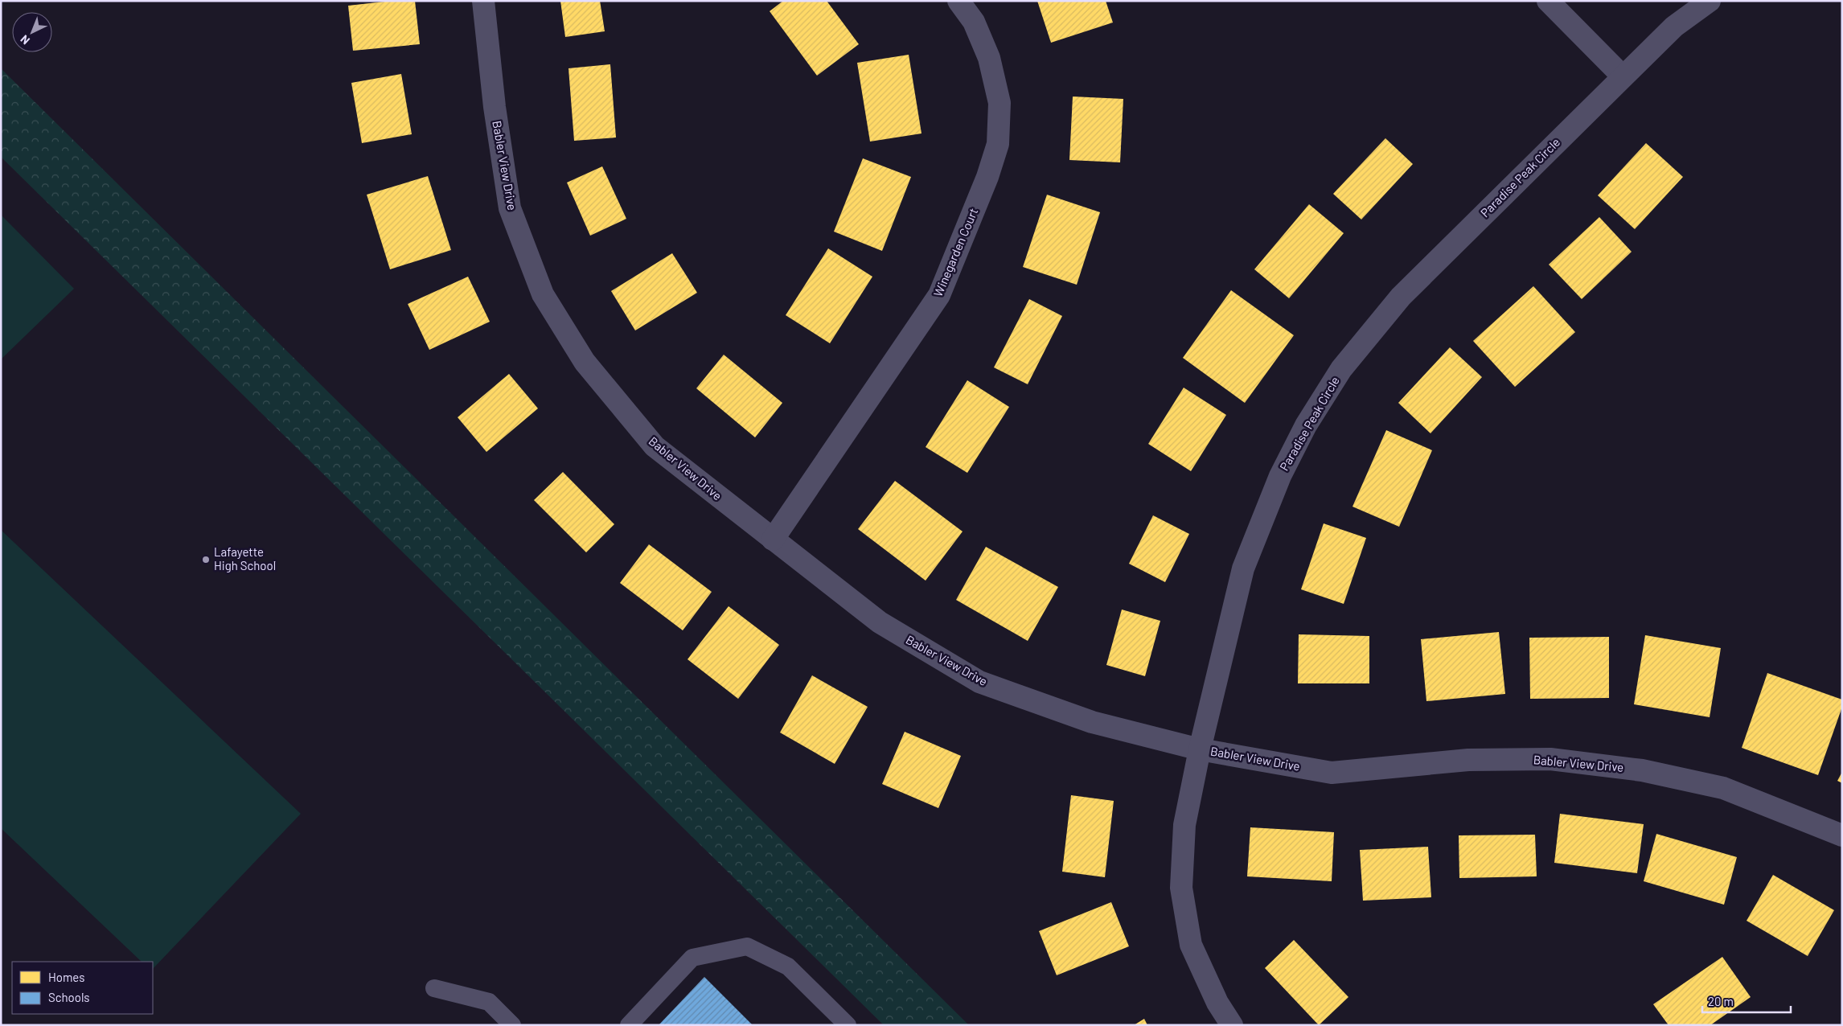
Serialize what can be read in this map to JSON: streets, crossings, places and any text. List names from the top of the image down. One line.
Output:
{"streets":{"street":["Babler View Drive","Paradise Peak Circle","Winegarden Court"]},"crossings":[["Babler View Drive","Paradise Peak Circle"],["Babler View Drive","Winegarden Court"]],"places":["Lafayette High School"],"legend":["Homes","Schools"],"scale_bar":"20 m","north":"bottom left"}
